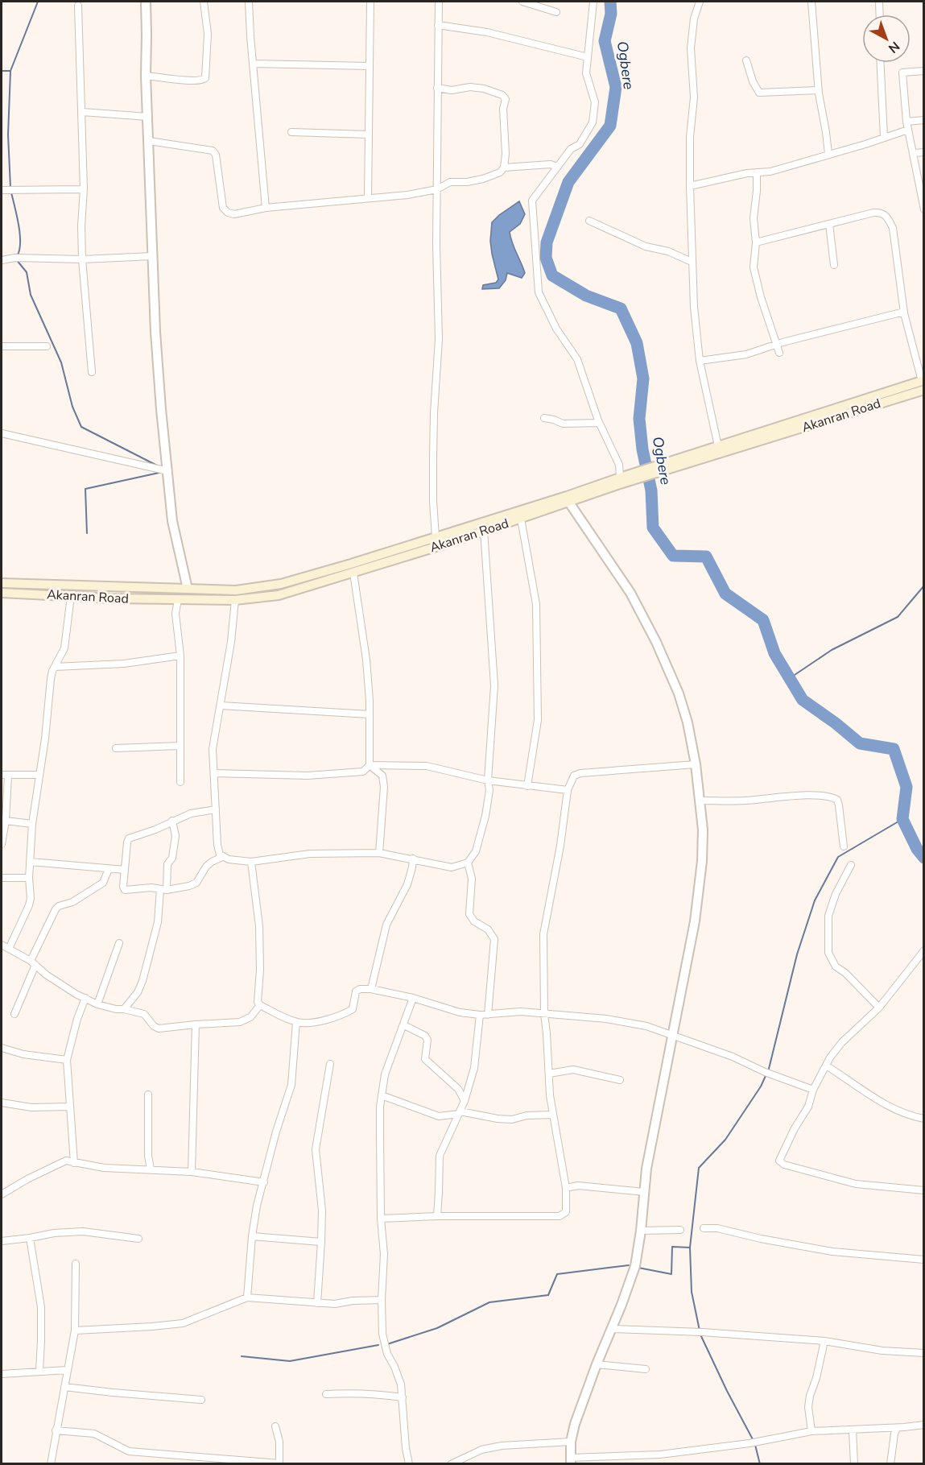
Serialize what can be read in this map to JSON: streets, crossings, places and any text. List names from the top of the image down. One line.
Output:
{"streets":{"main road":["Akanran Road"]},"water":["Ogbere"],"north":"bottom right"}
